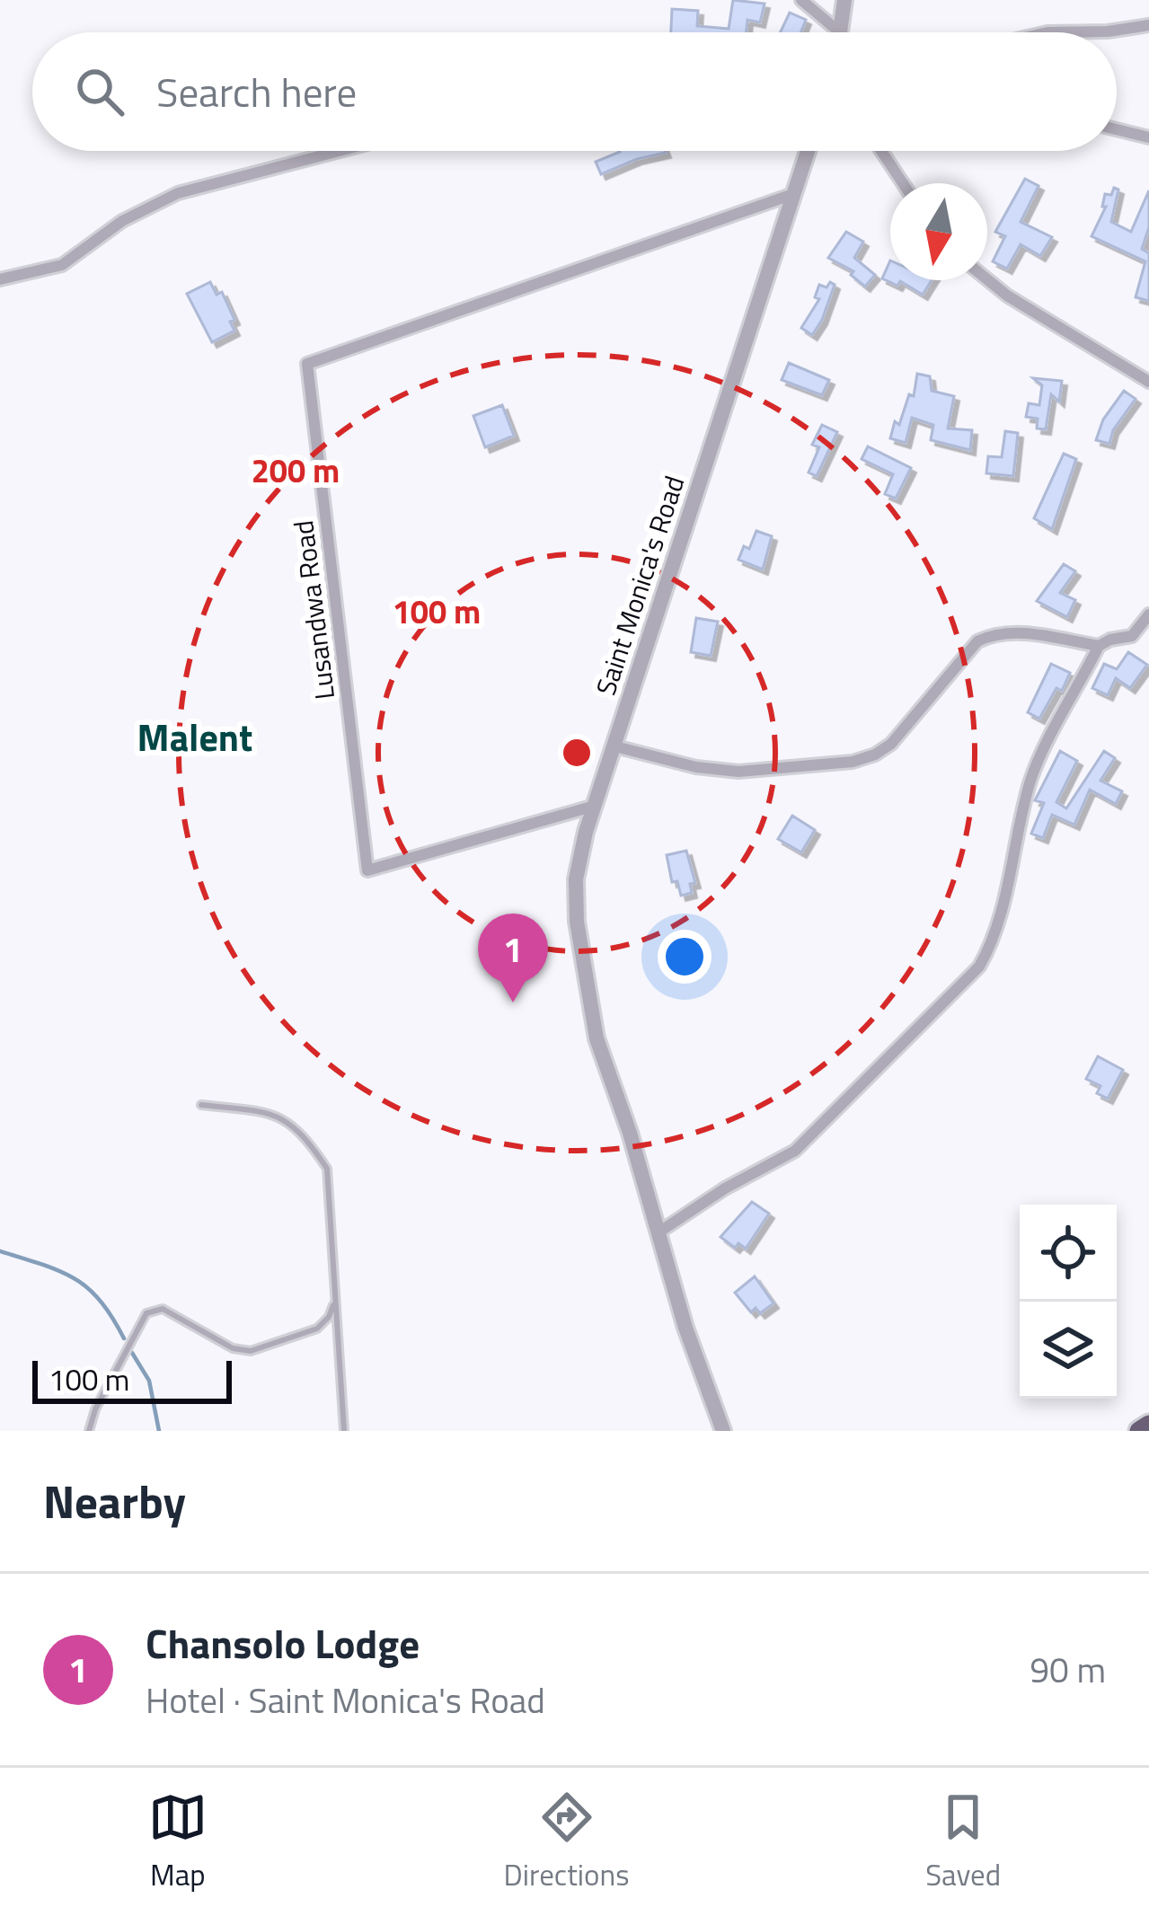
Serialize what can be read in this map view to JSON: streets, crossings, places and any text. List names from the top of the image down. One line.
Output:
{"streets":{"street":["Saint Monica's Road","Lusandwa Road"]},"crossings":[["Saint Monica's Road","Lusandwa Road"]],"districts":["Malent"],"scale_bar":"100 m","north":"bottom","page":{"search":"Search here","pins":"1","scale":"100 m","heading":"Nearby","list":[{"mark":"1","name":"Chansolo Lodge","note":"Hotel · Saint Monica's Road","value":"90 m"}],"nav":["Map","Directions","Saved"]},"rings":["200 m","100 m"]}
